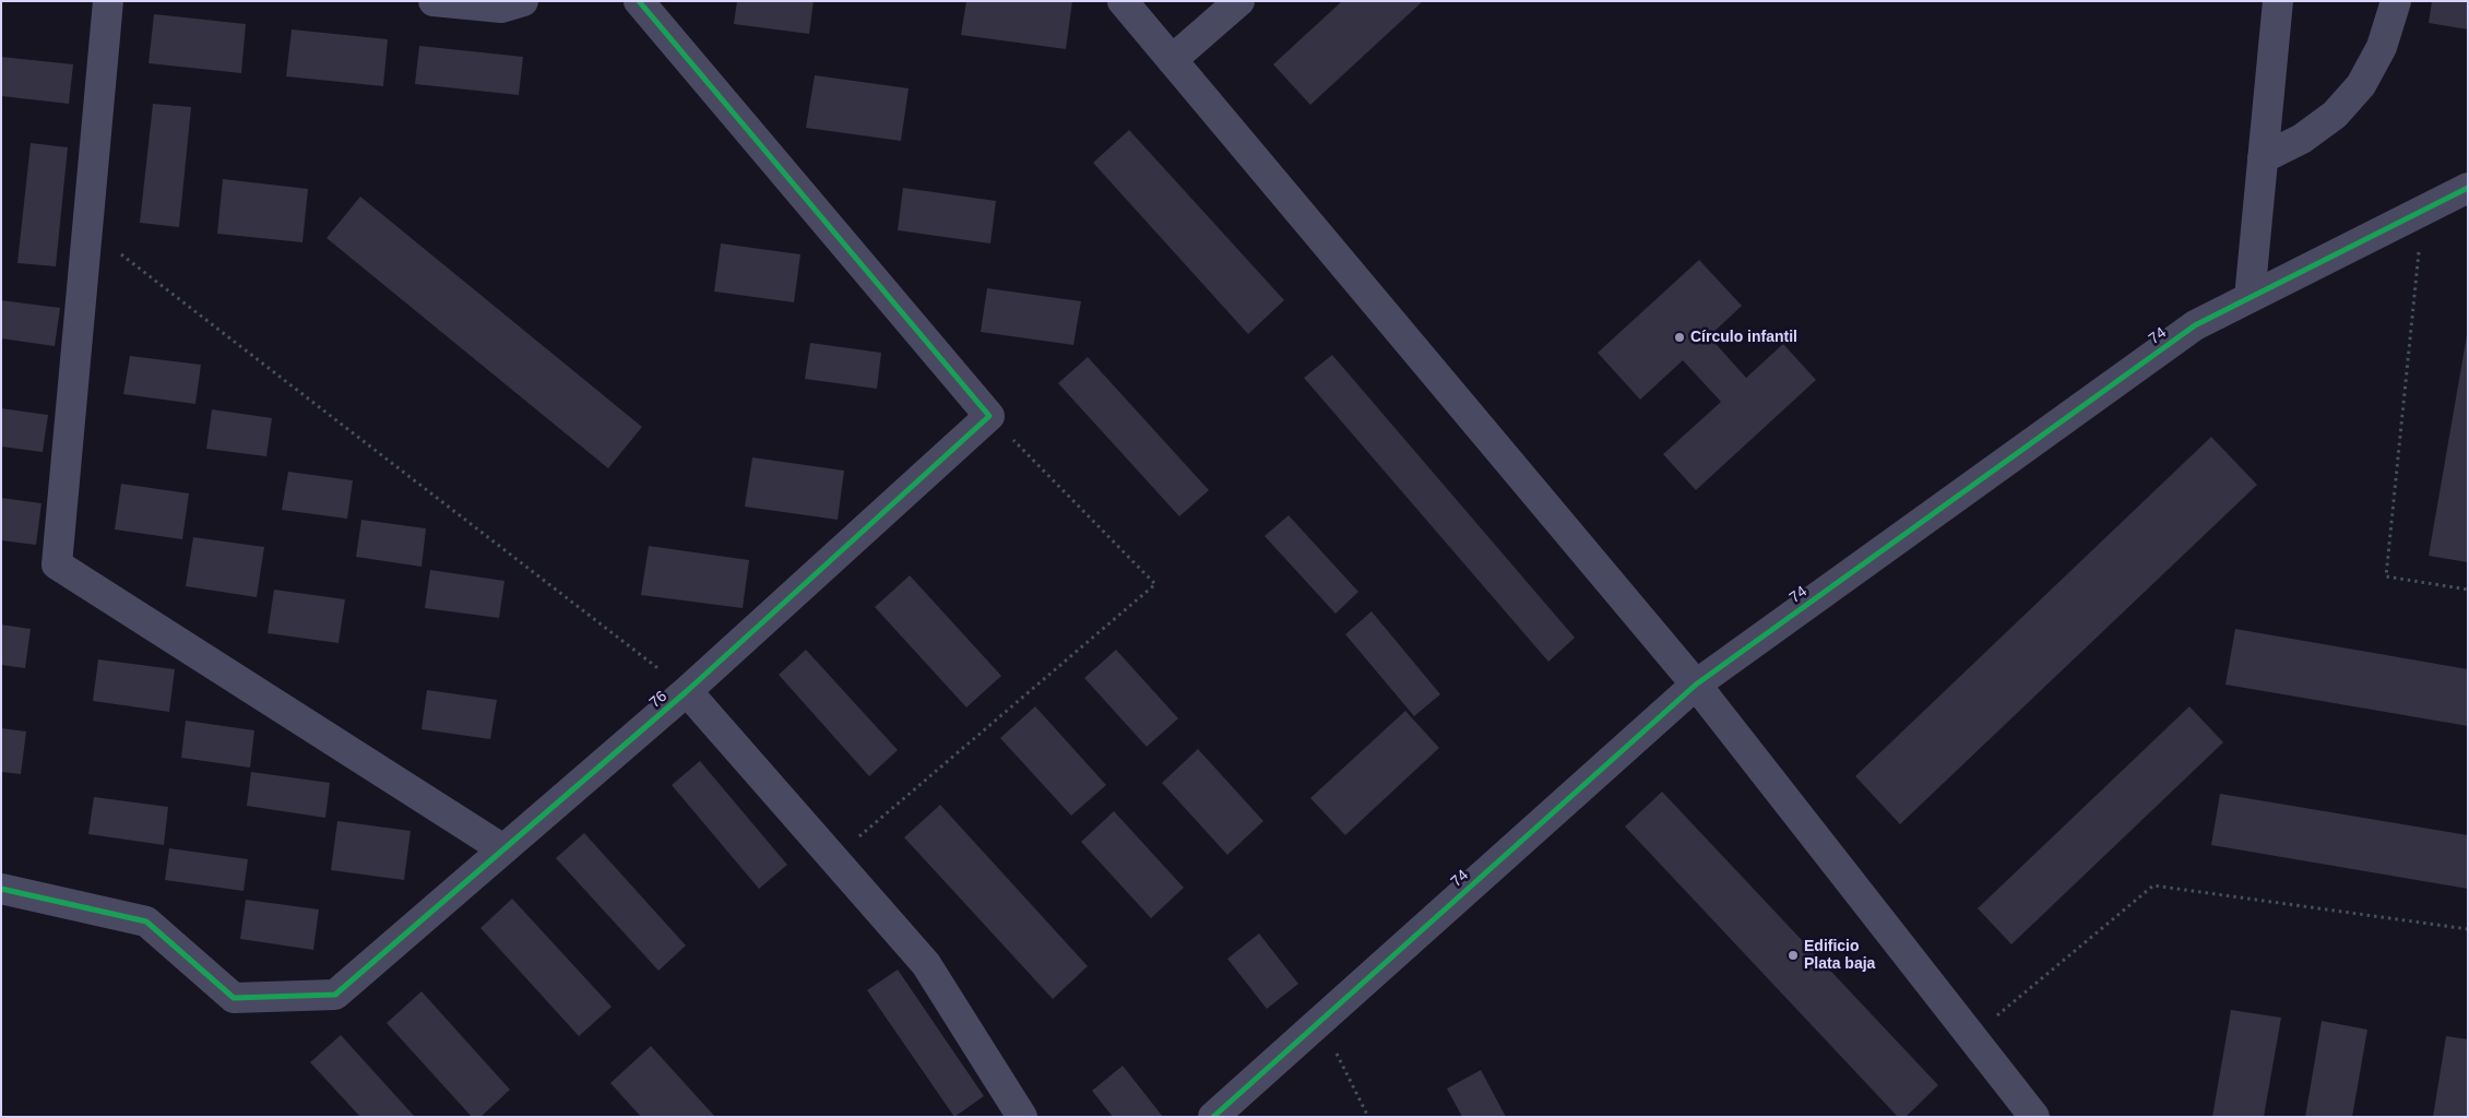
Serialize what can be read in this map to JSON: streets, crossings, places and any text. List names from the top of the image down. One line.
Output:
{"streets":{"street":["74","76"]},"places":["Círculo infantil","Edificio Plata baja"]}
